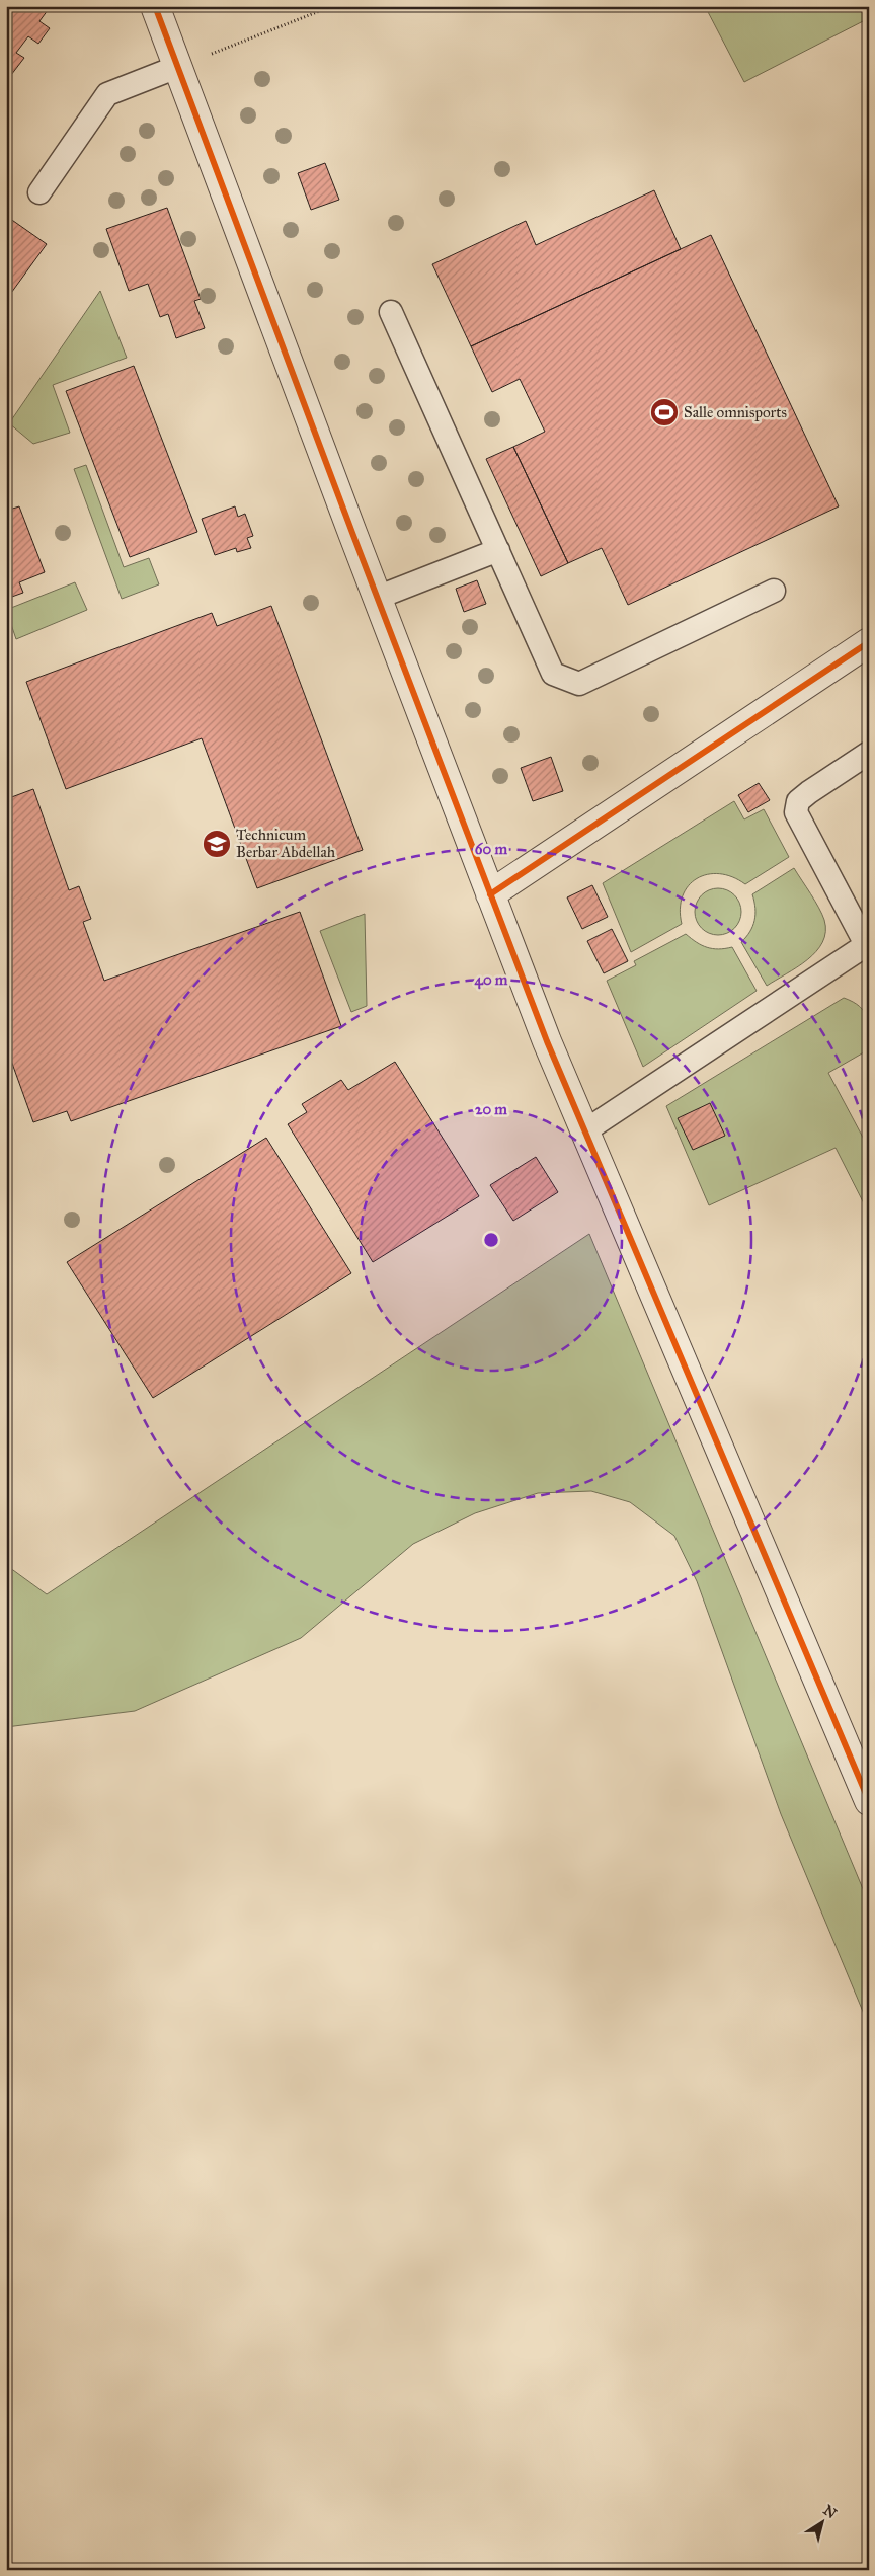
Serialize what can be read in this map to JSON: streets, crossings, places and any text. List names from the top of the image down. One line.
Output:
{"places":{"sports":["Salle omnisports"],"school or university":["Technicum Berbar Abdellah"]},"north":"top right","rings":["60 m","40 m","20 m"]}
